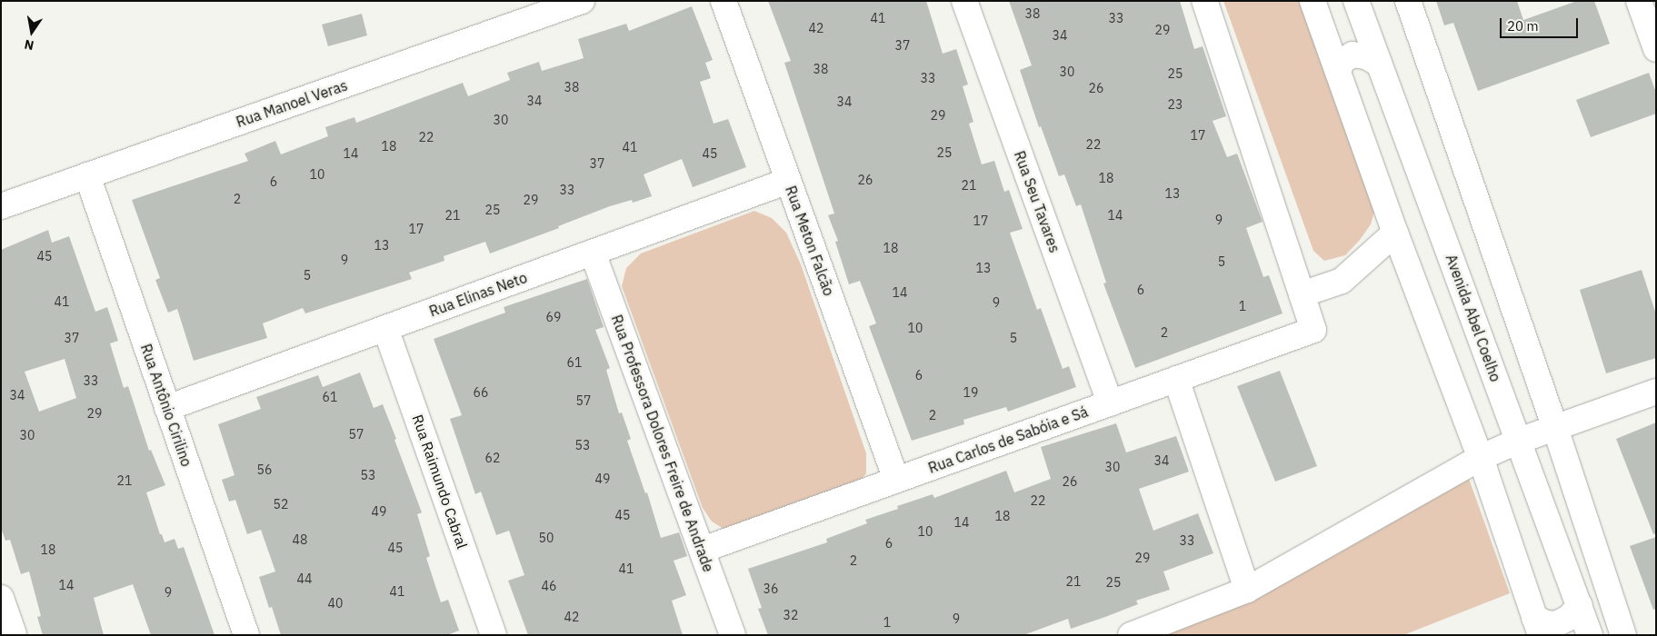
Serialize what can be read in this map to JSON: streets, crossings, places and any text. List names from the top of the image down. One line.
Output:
{"streets":{"street":["Rua Manoel Veras","Rua Seu Tavares","Rua Meton Falcão","Rua Elinas Neto","Avenida Abel Coelho","Rua Antônio Cirilino","Rua Carlos de Sabóia e Sá","Rua Professora Dolores Freire de Andrade","Rua Raimundo Cabral"]},"crossings":[["Rua Manoel Veras","Rua Antônio Cirilino"],["Rua Seu Tavares","Rua Carlos de Sabóia e Sá"],["Rua Meton Falcão","Rua Elinas Neto"],["Rua Meton Falcão","Rua Carlos de Sabóia e Sá"],["Rua Elinas Neto","Rua Antônio Cirilino"],["Rua Elinas Neto","Rua Professora Dolores Freire de Andrade"],["Rua Elinas Neto","Rua Raimundo Cabral"],["Rua Carlos de Sabóia e Sá","Rua Professora Dolores Freire de Andrade"]],"house_numbers":["38","41","33","42","29","34","37","38","30","25","33","38","26","34","34","23","29","30","17","22","22","18","41","25","14","45","37","10","18","26","6","21","33","13","2","29","25","21","14","9","17","17","13","18","45","9","5","13","5","6","14","41","9","1","69","10","2","37","5","61","6","33","66","19","34","61","57","29","2","57","30","53","62","34","30","56","53","49","21","26","22","52","49","45","18","14","10","50","48","33","6","45","18","29","2","41","44","21","25","14","46","36","41","9","40","32","42","9","1"],"scale_bar":"20 m","north":"bottom"}
